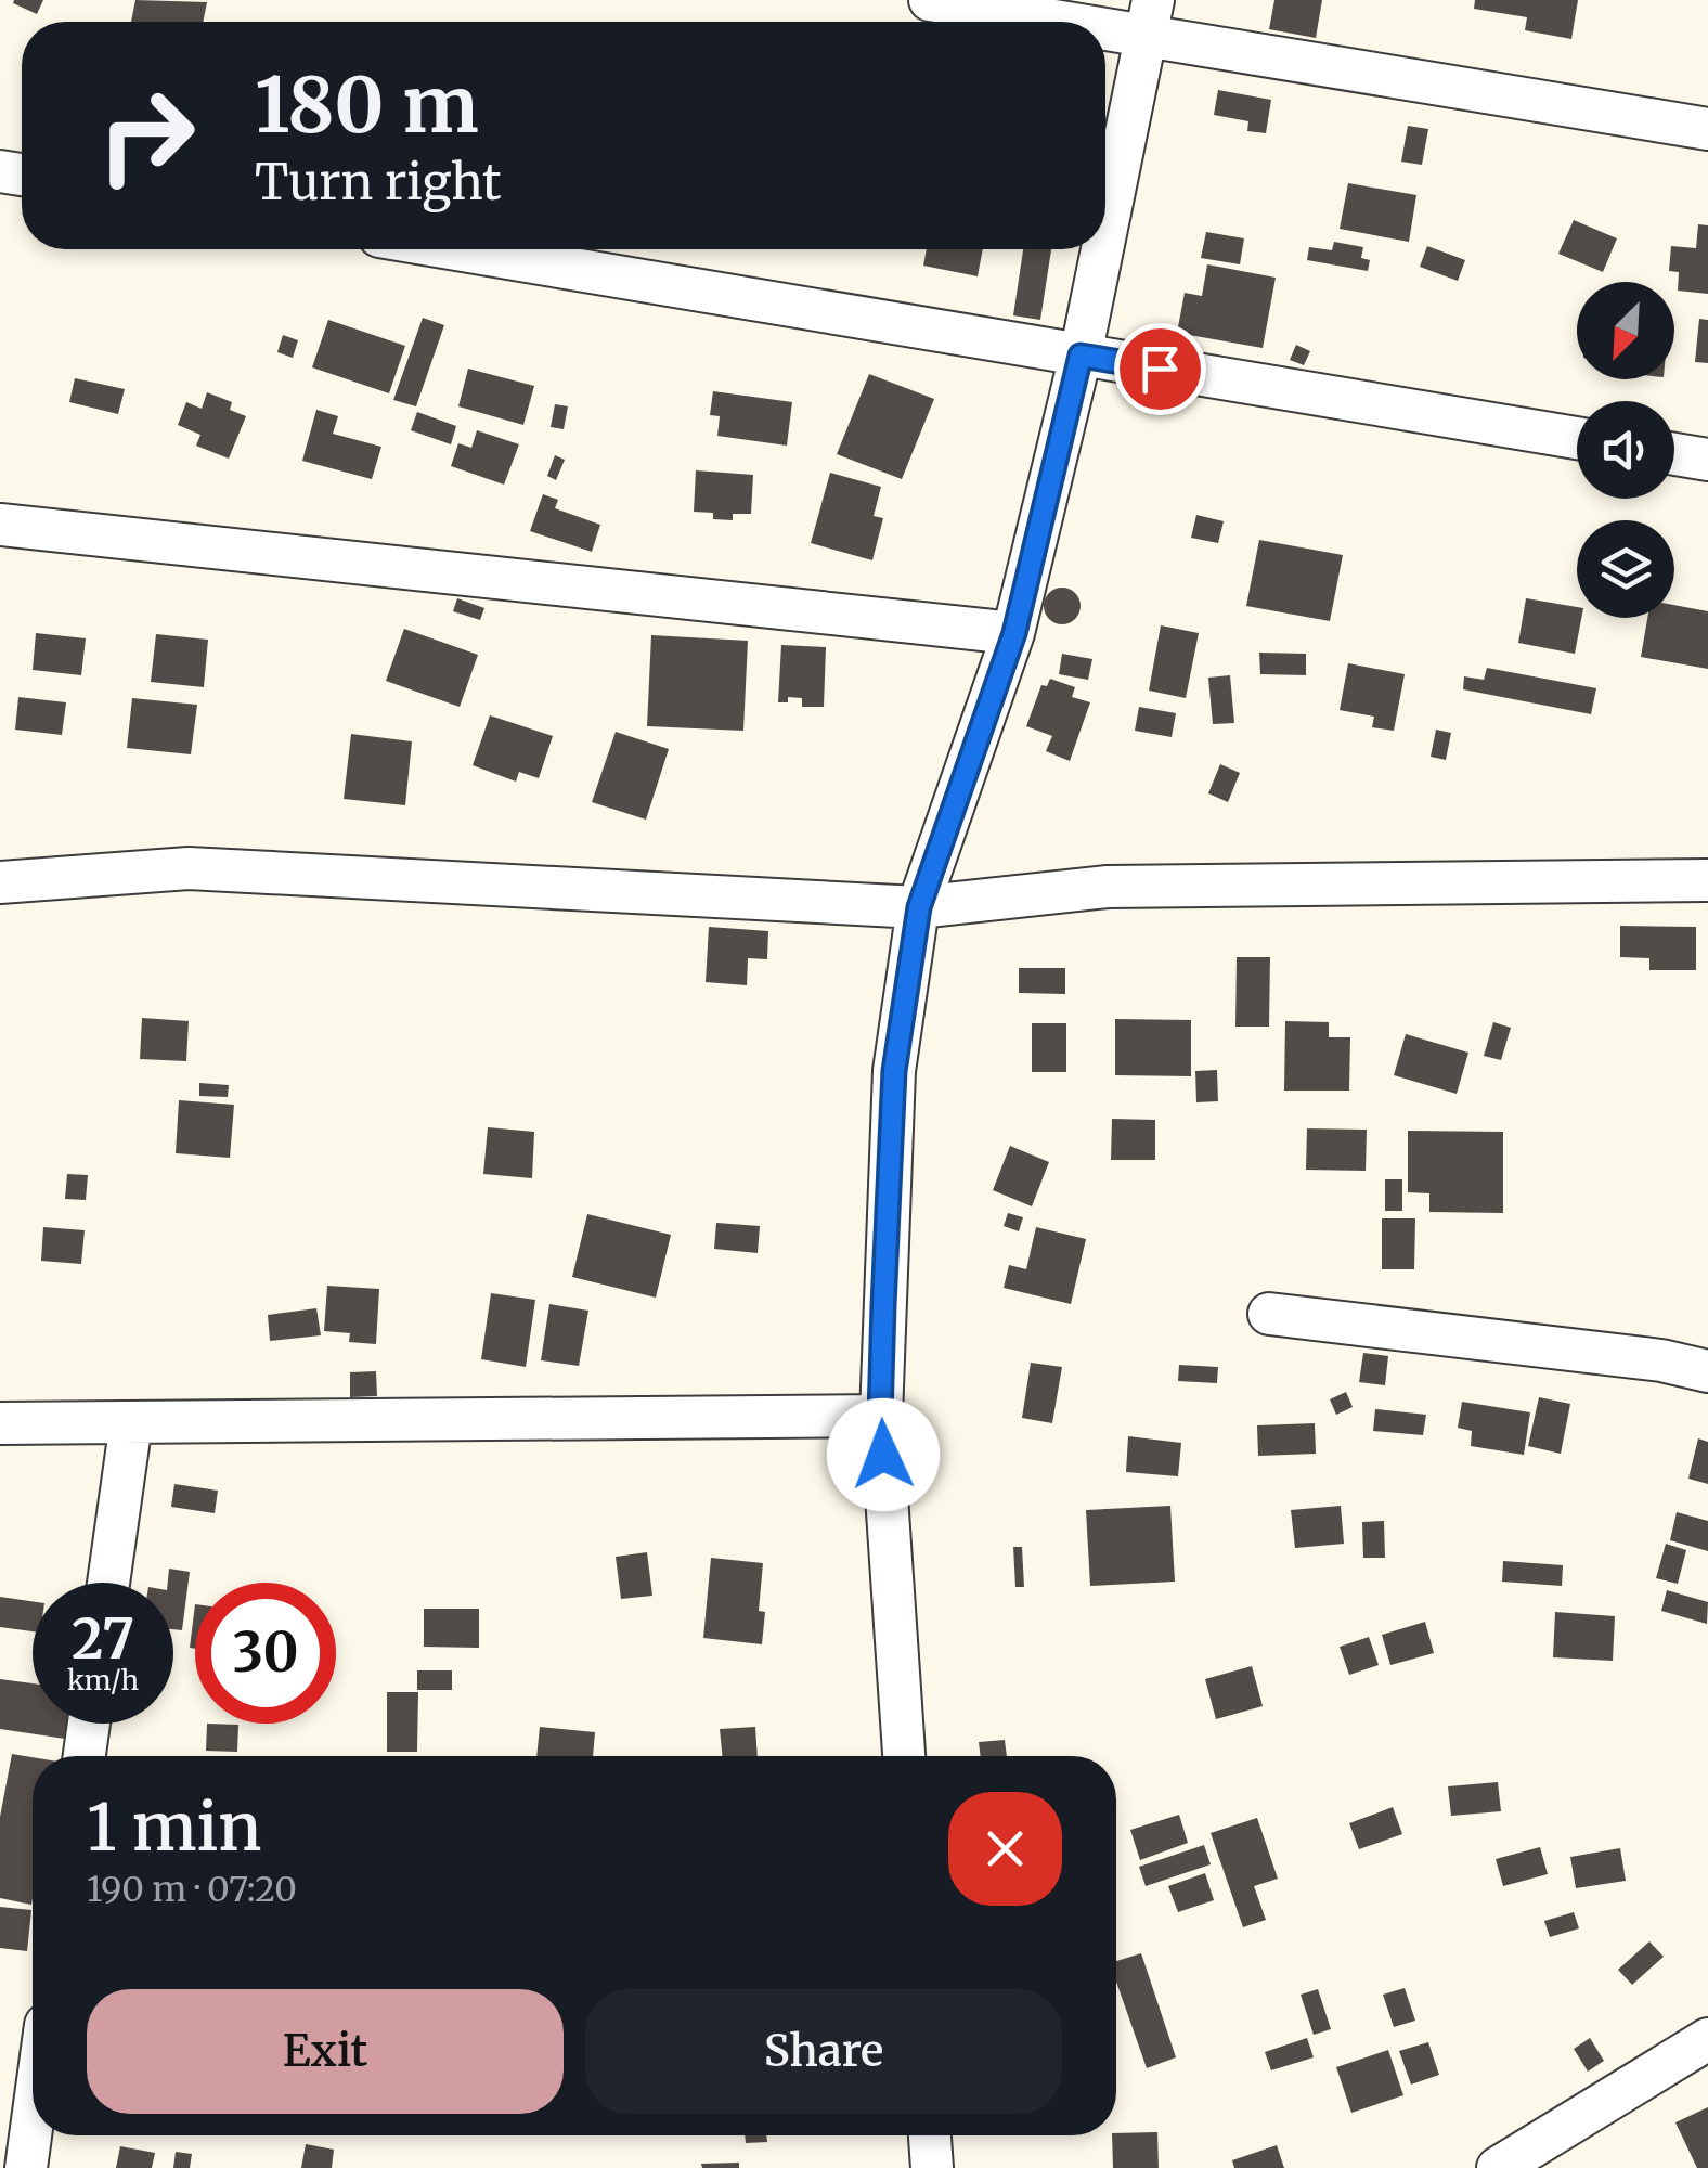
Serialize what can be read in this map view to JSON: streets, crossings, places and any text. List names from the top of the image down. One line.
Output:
{"north":"bottom left","page":{"turn":["180 m","Turn right"],"speed":"27 km/h","limit":"30","heading":["1 min","190 m · 07:20"],"buttons":["Exit","Share"]}}
